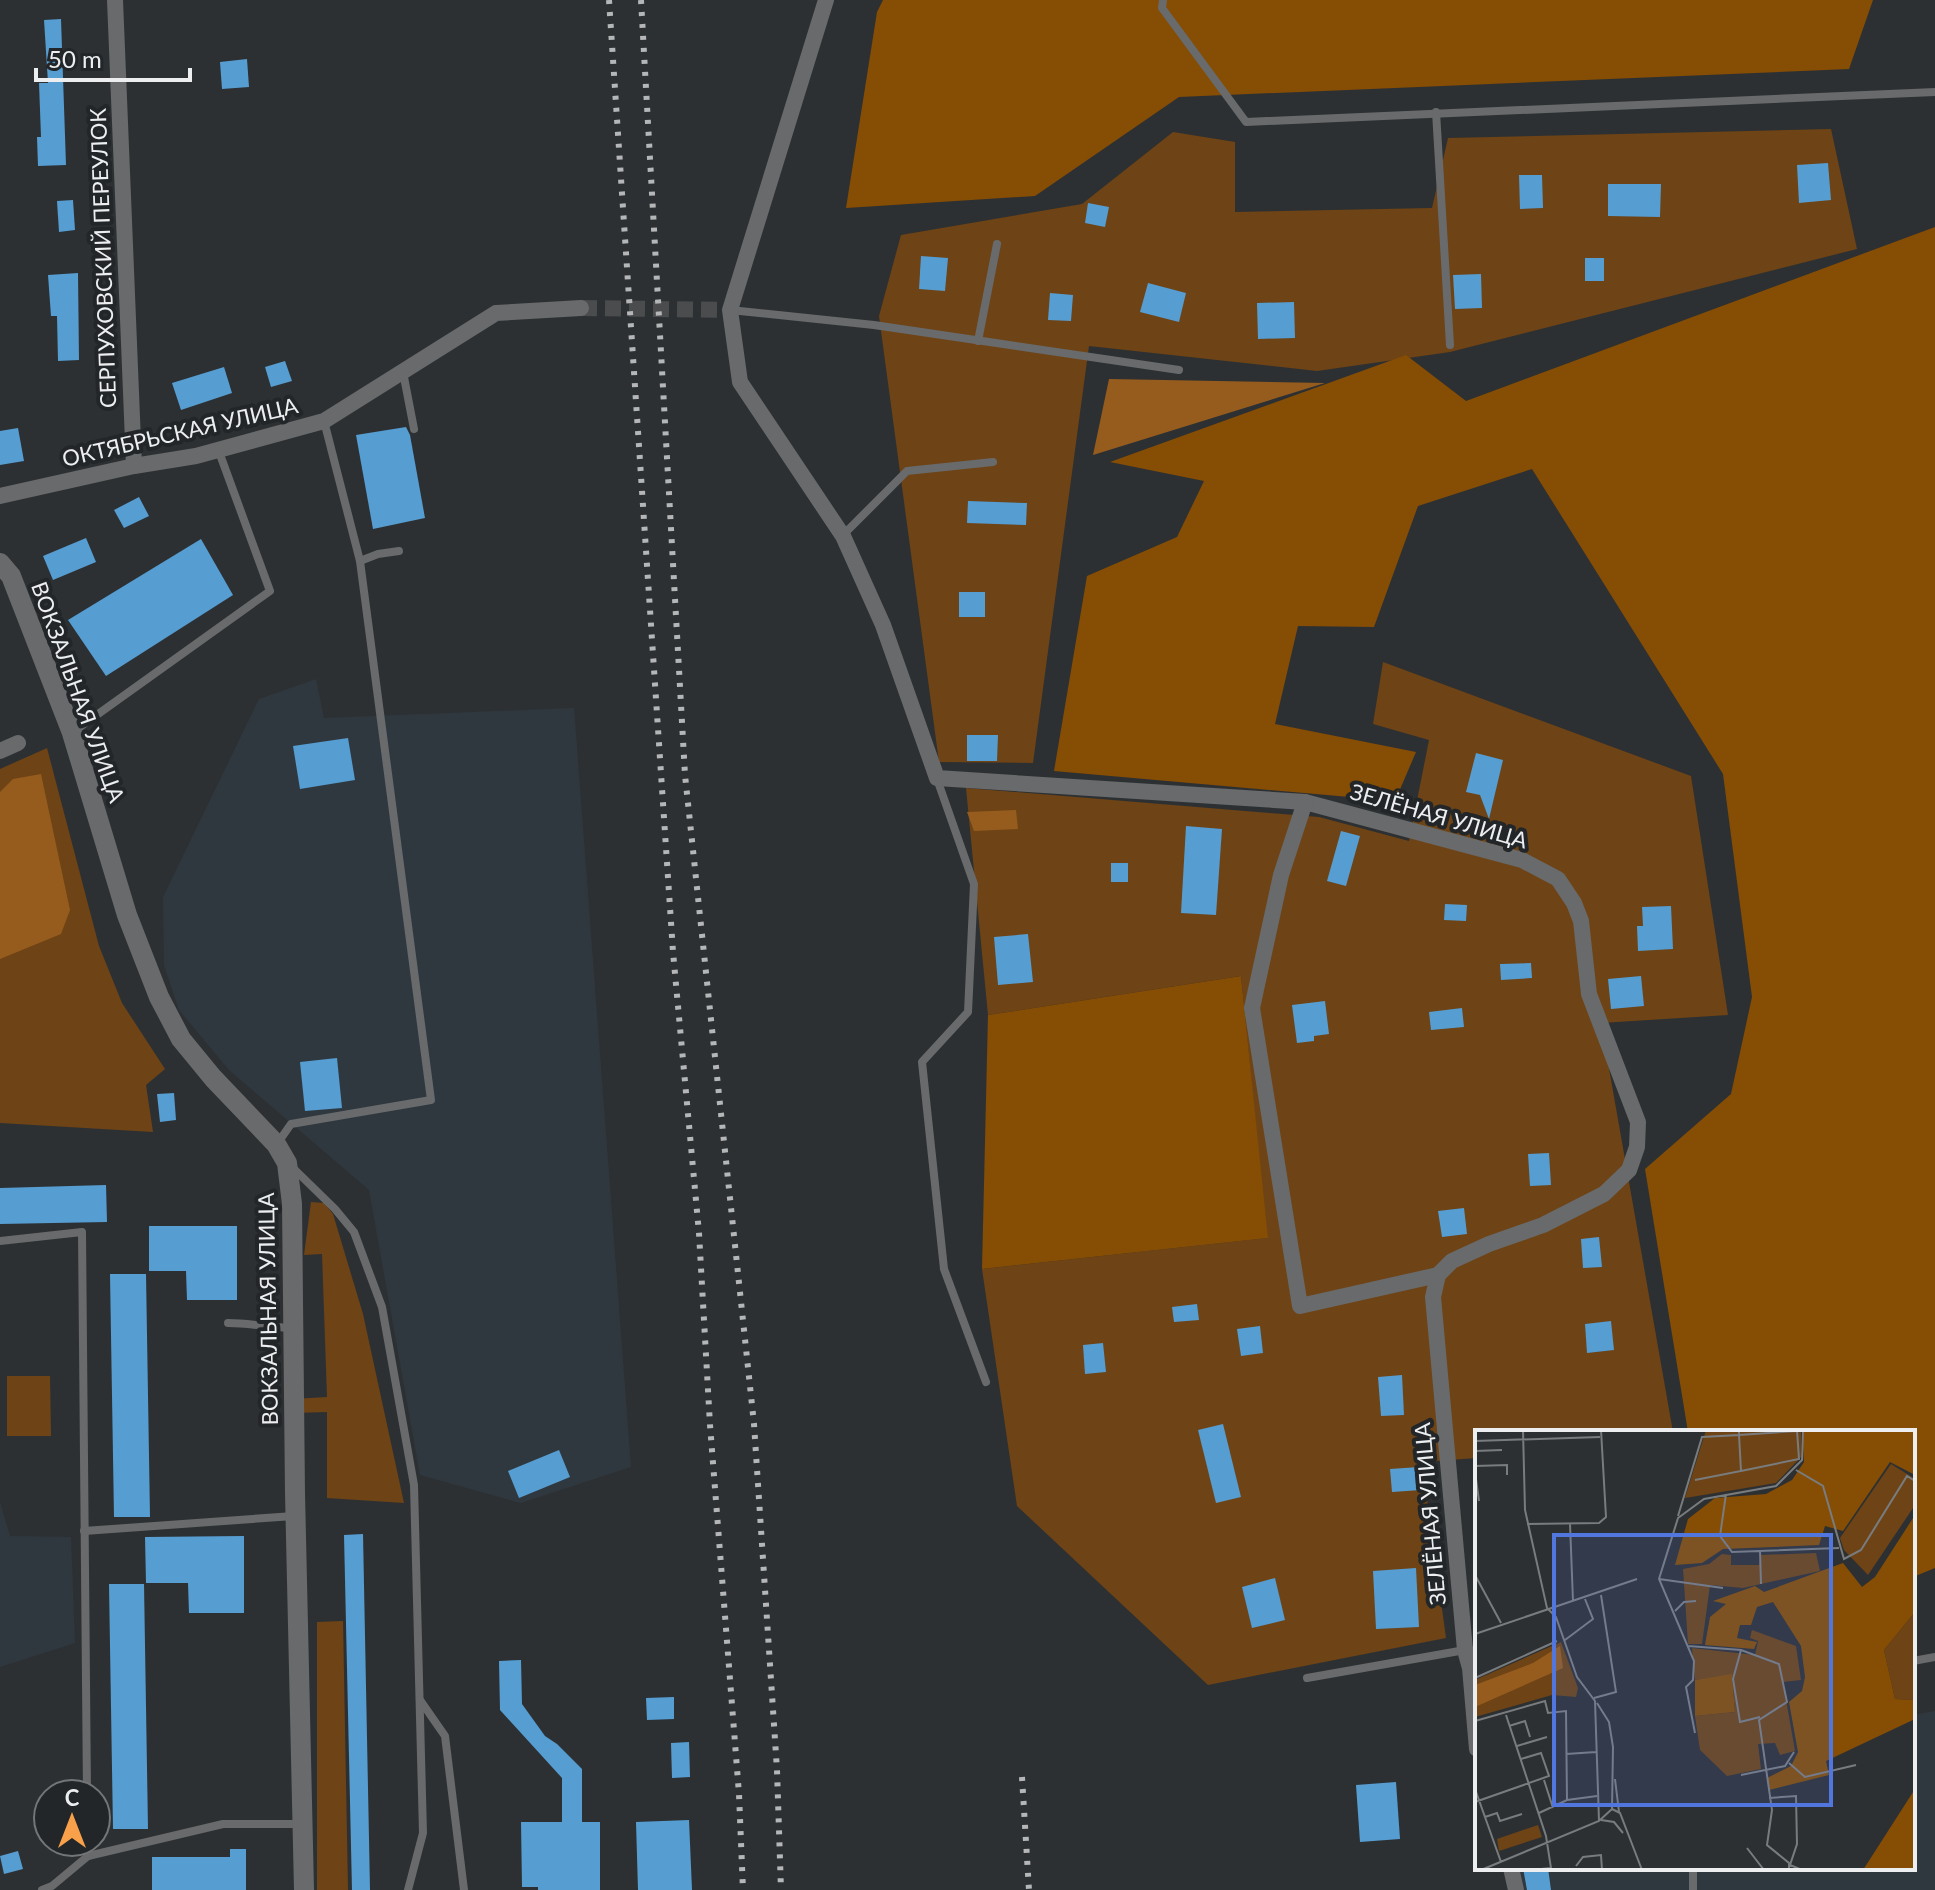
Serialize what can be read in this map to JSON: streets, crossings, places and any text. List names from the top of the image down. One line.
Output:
{"streets":{"street":["СЕРПУХОВСКИЙ ПЕРЕУЛОК","ОКТЯБРЬСКАЯ УЛИЦА","ВОКЗАЛЬНАЯ УЛИЦА","ЗЕЛЁНАЯ УЛИЦА"]},"crossings":[["СЕРПУХОВСКИЙ ПЕРЕУЛОК","ОКТЯБРЬСКАЯ УЛИЦА"]],"scale_bar":"50 m","north":"top"}
